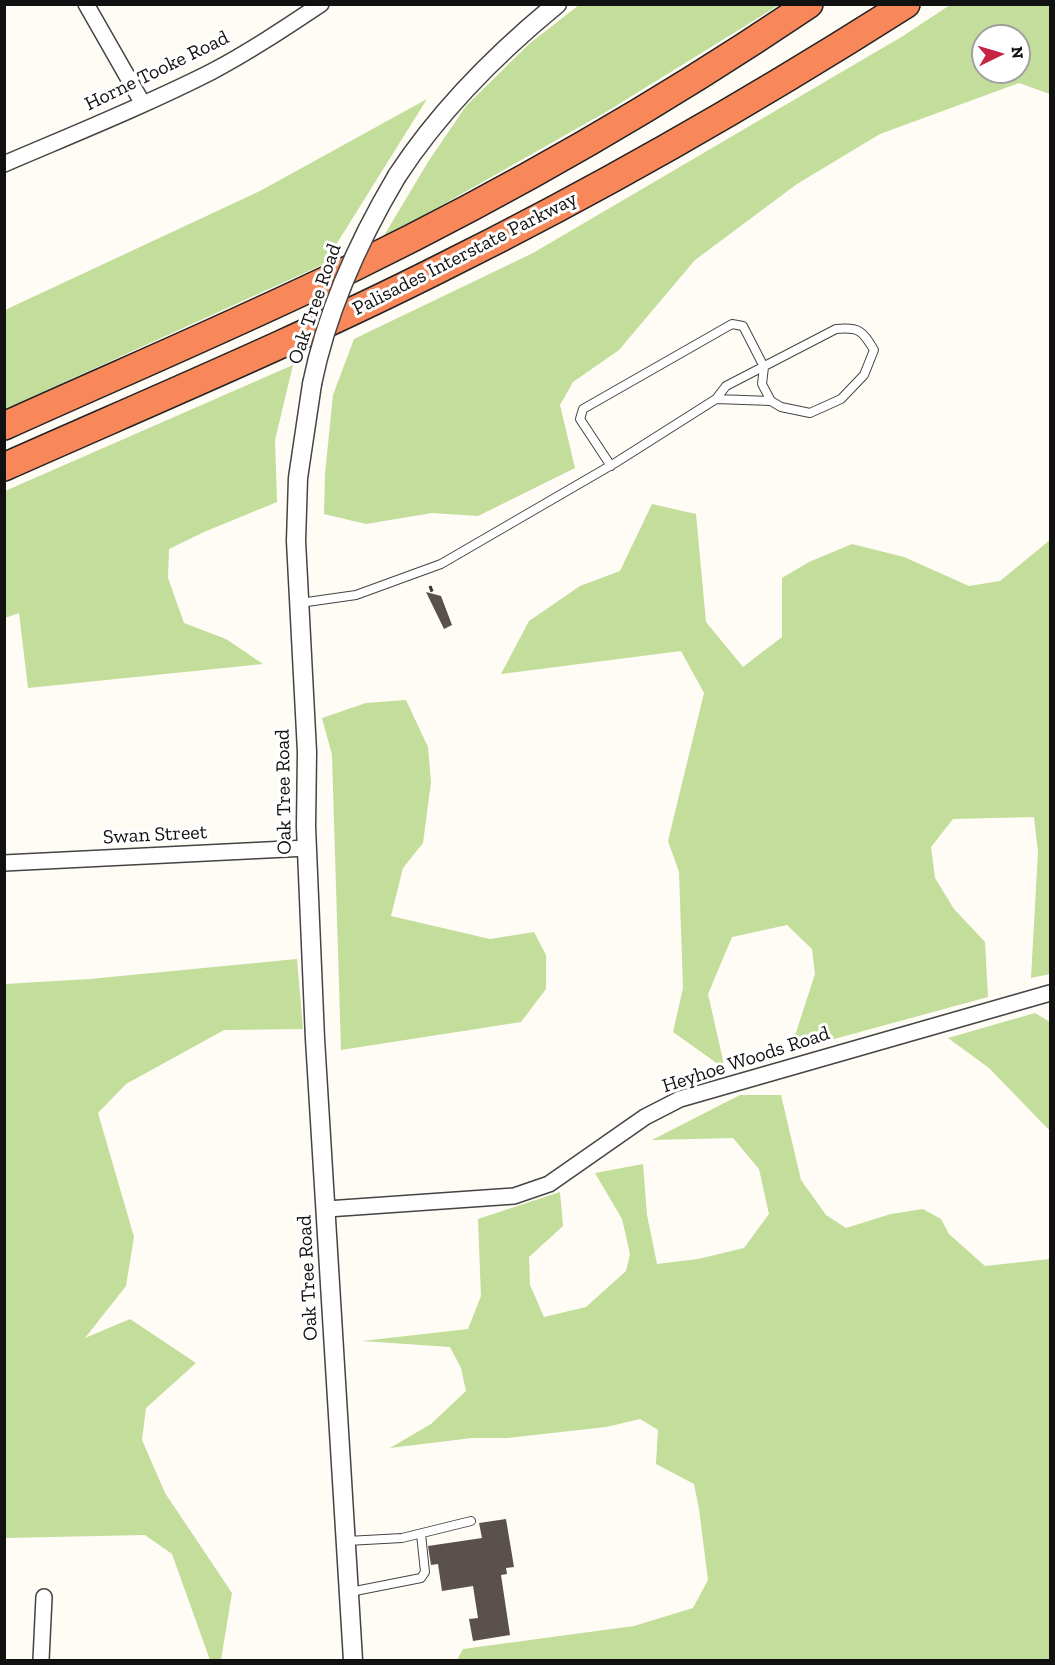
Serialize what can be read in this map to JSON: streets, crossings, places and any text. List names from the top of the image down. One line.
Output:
{"streets":{"highway":["Palisades Interstate Parkway"],"street":["Horne Tooke Road","Oak Tree Road","Swan Street","Heyhoe Woods Road"]},"crossings":[["Oak Tree Road","Swan Street"],["Oak Tree Road","Heyhoe Woods Road"]],"north":"right"}
